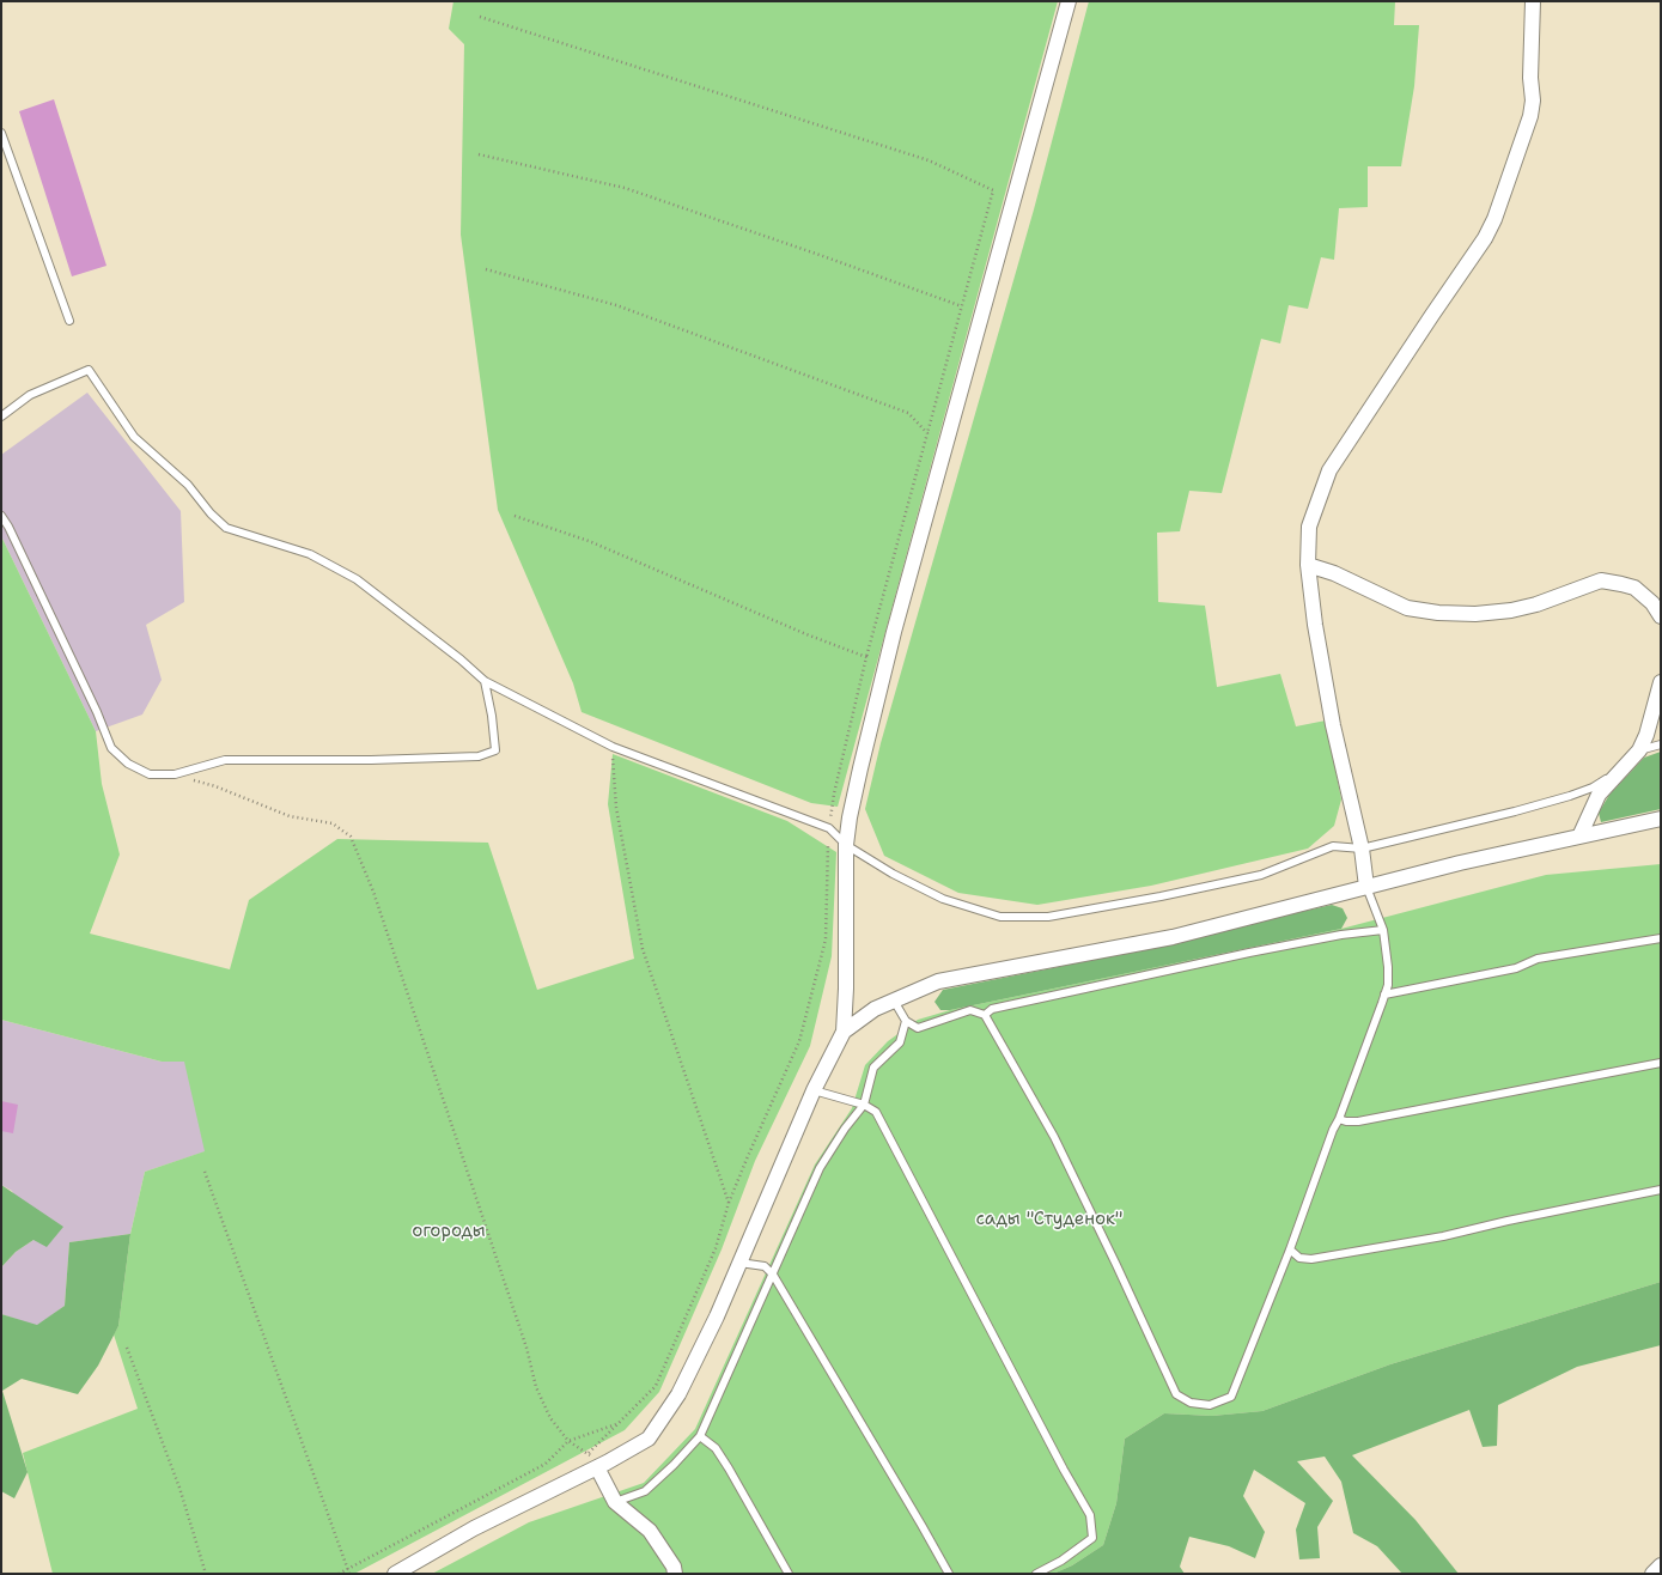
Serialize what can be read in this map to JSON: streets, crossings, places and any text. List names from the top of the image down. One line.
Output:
{"parks":["сады \"Студенок\"","огороды"]}
